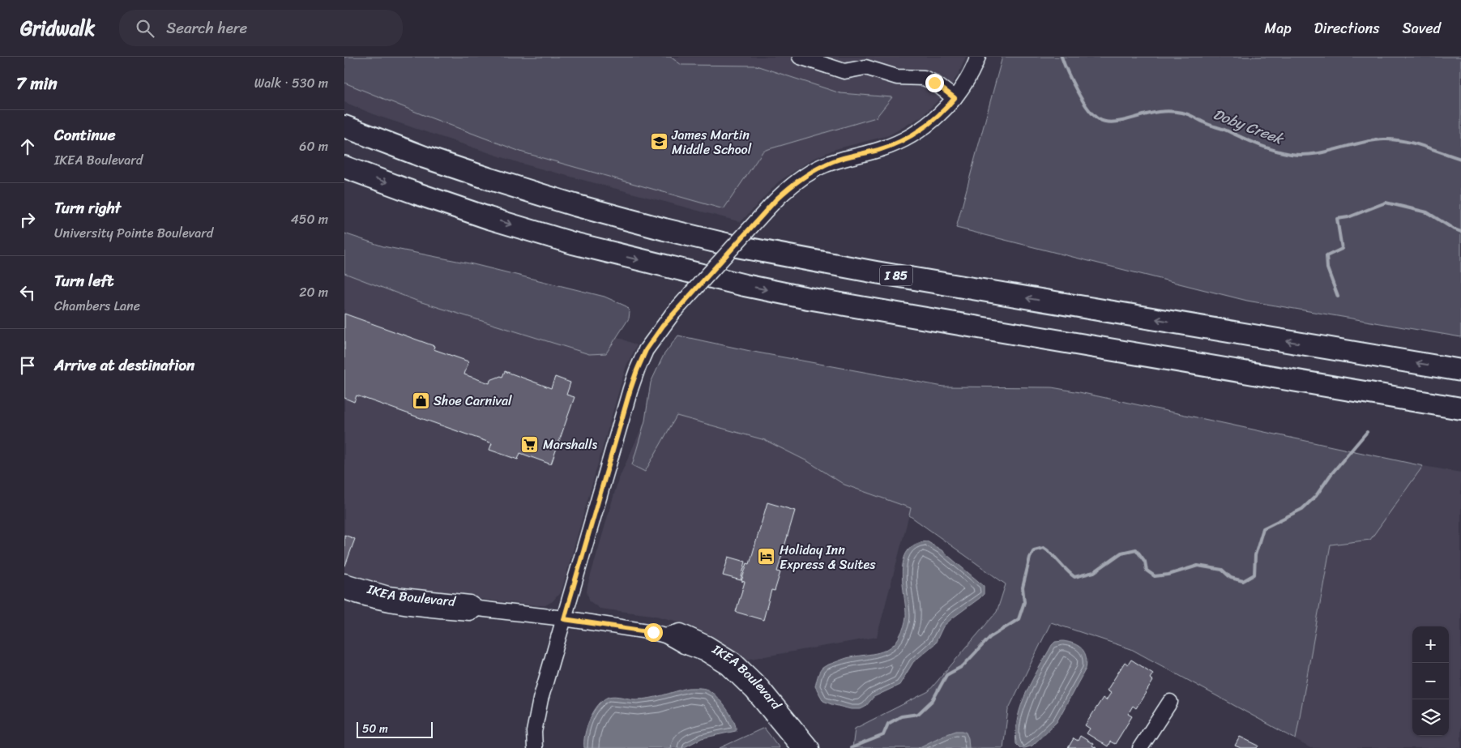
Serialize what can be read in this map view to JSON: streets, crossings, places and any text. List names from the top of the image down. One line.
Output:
{"streets":{"highway":["I 85"],"street":["IKEA Boulevard"]},"water":["Doby Creek"],"places":{"school or university":["James Martin Middle School"],"shop":["Shoe Carnival"],"supermarket":["Marshalls"],"hotel":["Holiday Inn Express & Suites"]},"scale_bar":"50 m","page":{"header":"Gridwalk","search":"Search here","nav":["Map","Directions","Saved"],"heading":["7 min","Walk · 530 m"],"list":[["Continue","IKEA Boulevard","60 m"],["Turn right","University Pointe Boulevard","450 m"],["Turn left","Chambers Lane","20 m"],"Arrive at destination"],"map_buttons":["+","−"],"scale":"50 m"}}
